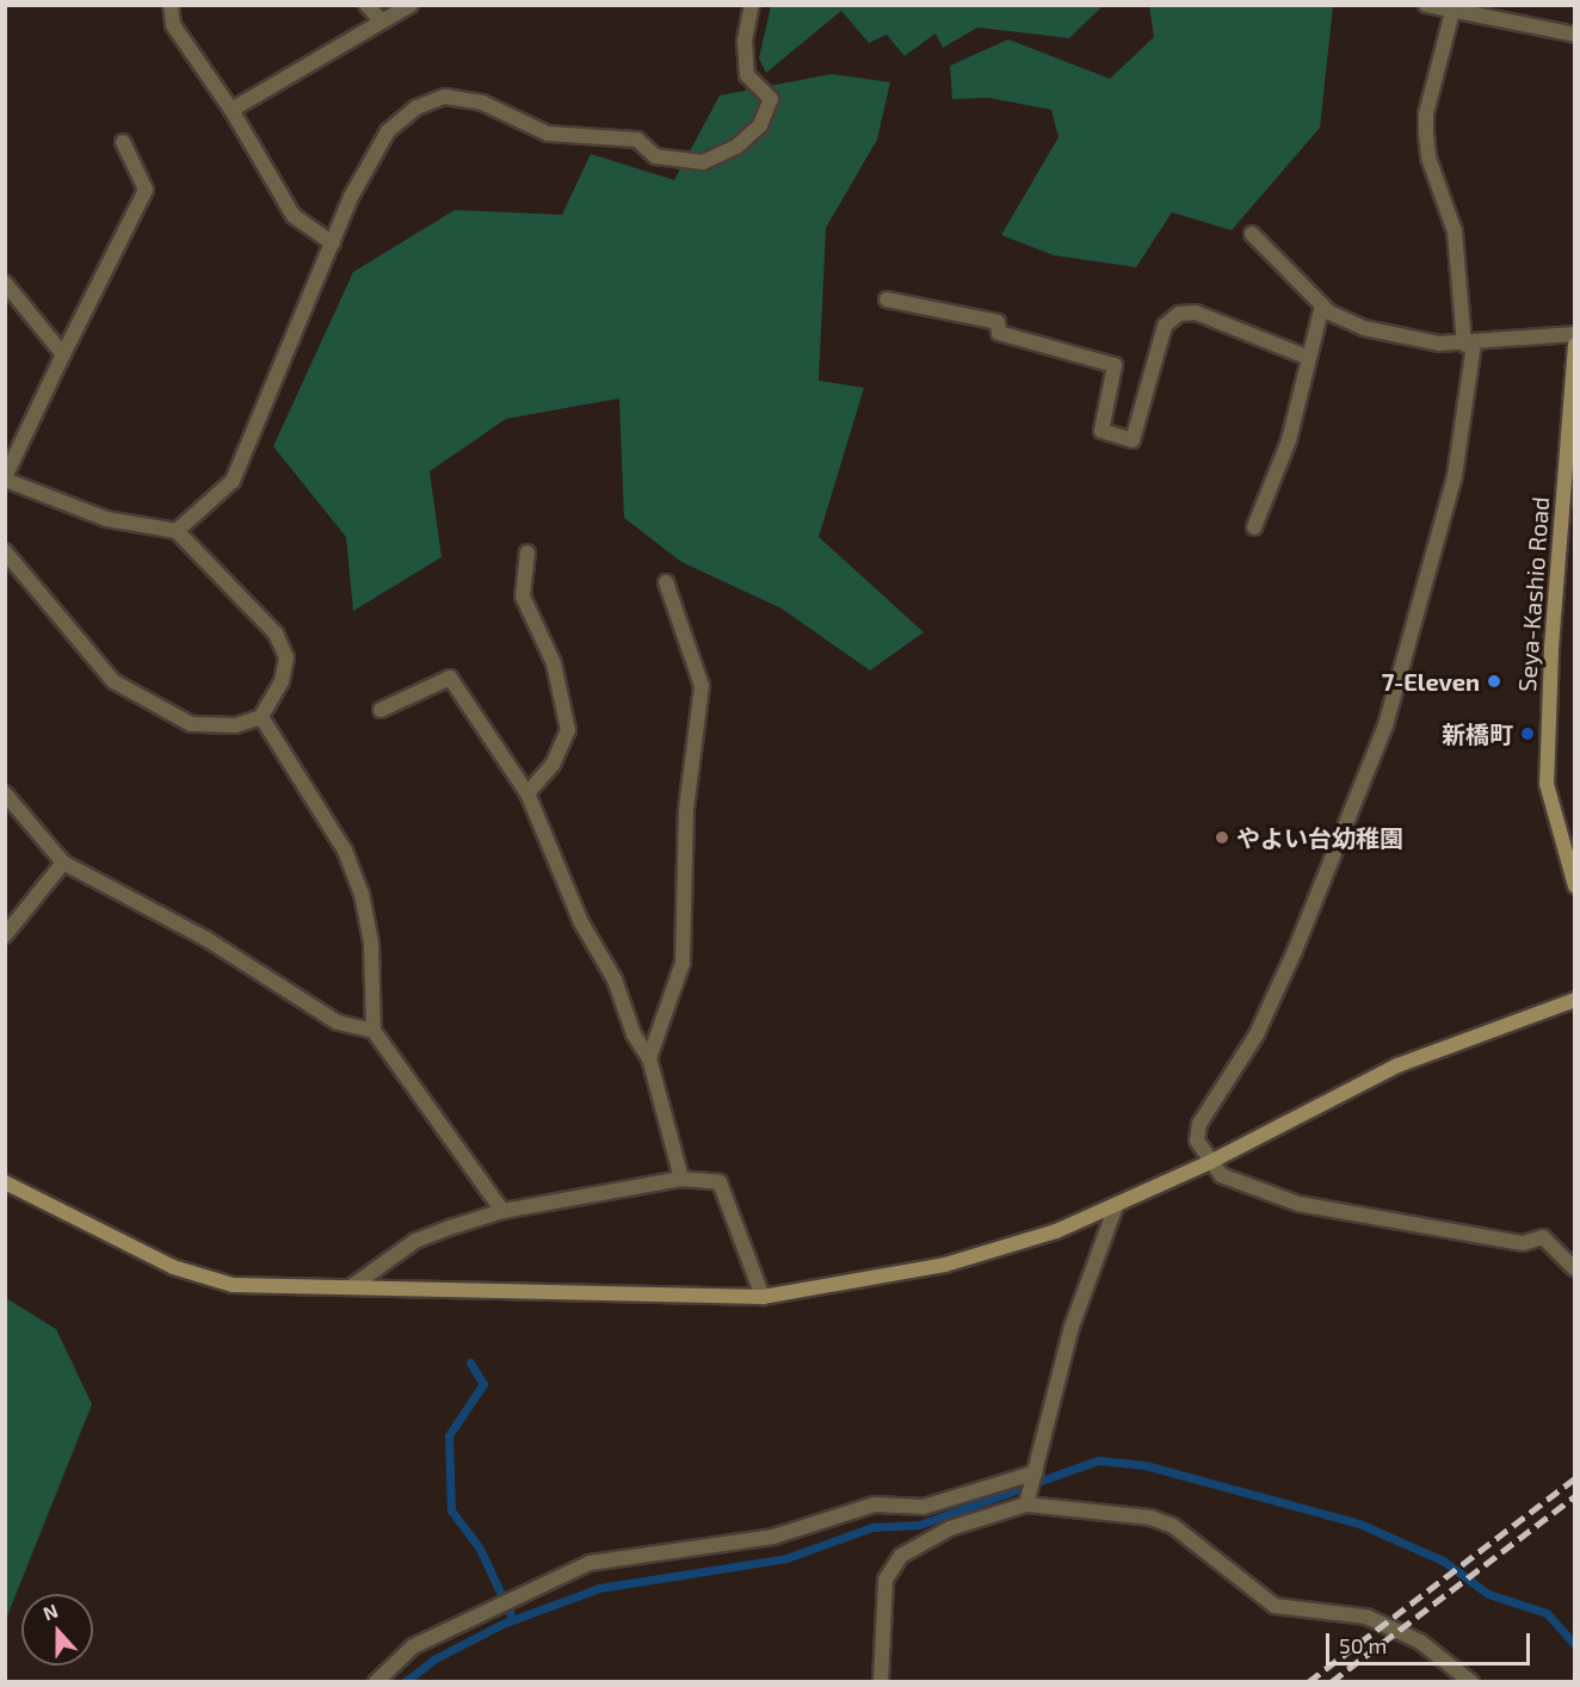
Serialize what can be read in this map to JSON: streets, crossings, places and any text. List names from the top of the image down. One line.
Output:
{"streets":{"street":["Seya-Kashio Road"]},"places":["7-Eleven","新橋町","やよい台幼稚園"],"scale_bar":"50 m","north":"top"}
